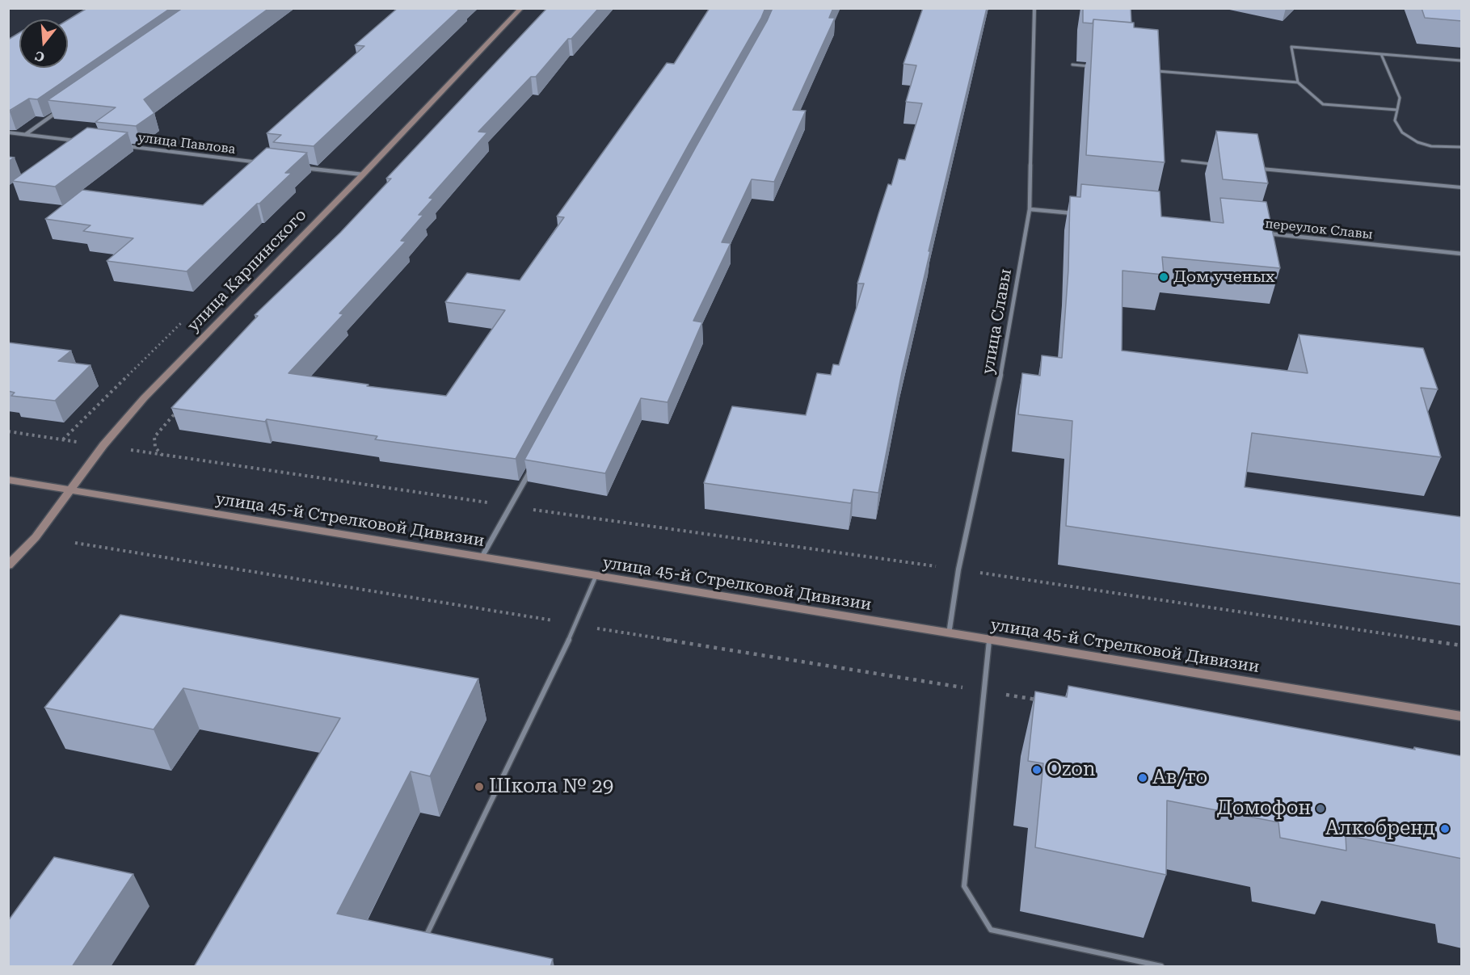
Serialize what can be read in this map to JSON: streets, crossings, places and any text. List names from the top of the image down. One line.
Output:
{"streets":{"street":["улица Павлова","переулок Славы","улица Карпинского","улица Славы","улица 45-й Стрелковой Дивизии"]},"crossings":[["улица Карпинского","улица 45-й Стрелковой Дивизии"],["улица Славы","улица 45-й Стрелковой Дивизии"]],"places":["Дом ученых","Ozon","Ав/то","Школа № 29","Домофон","Алкобренд"],"north":"bottom"}
